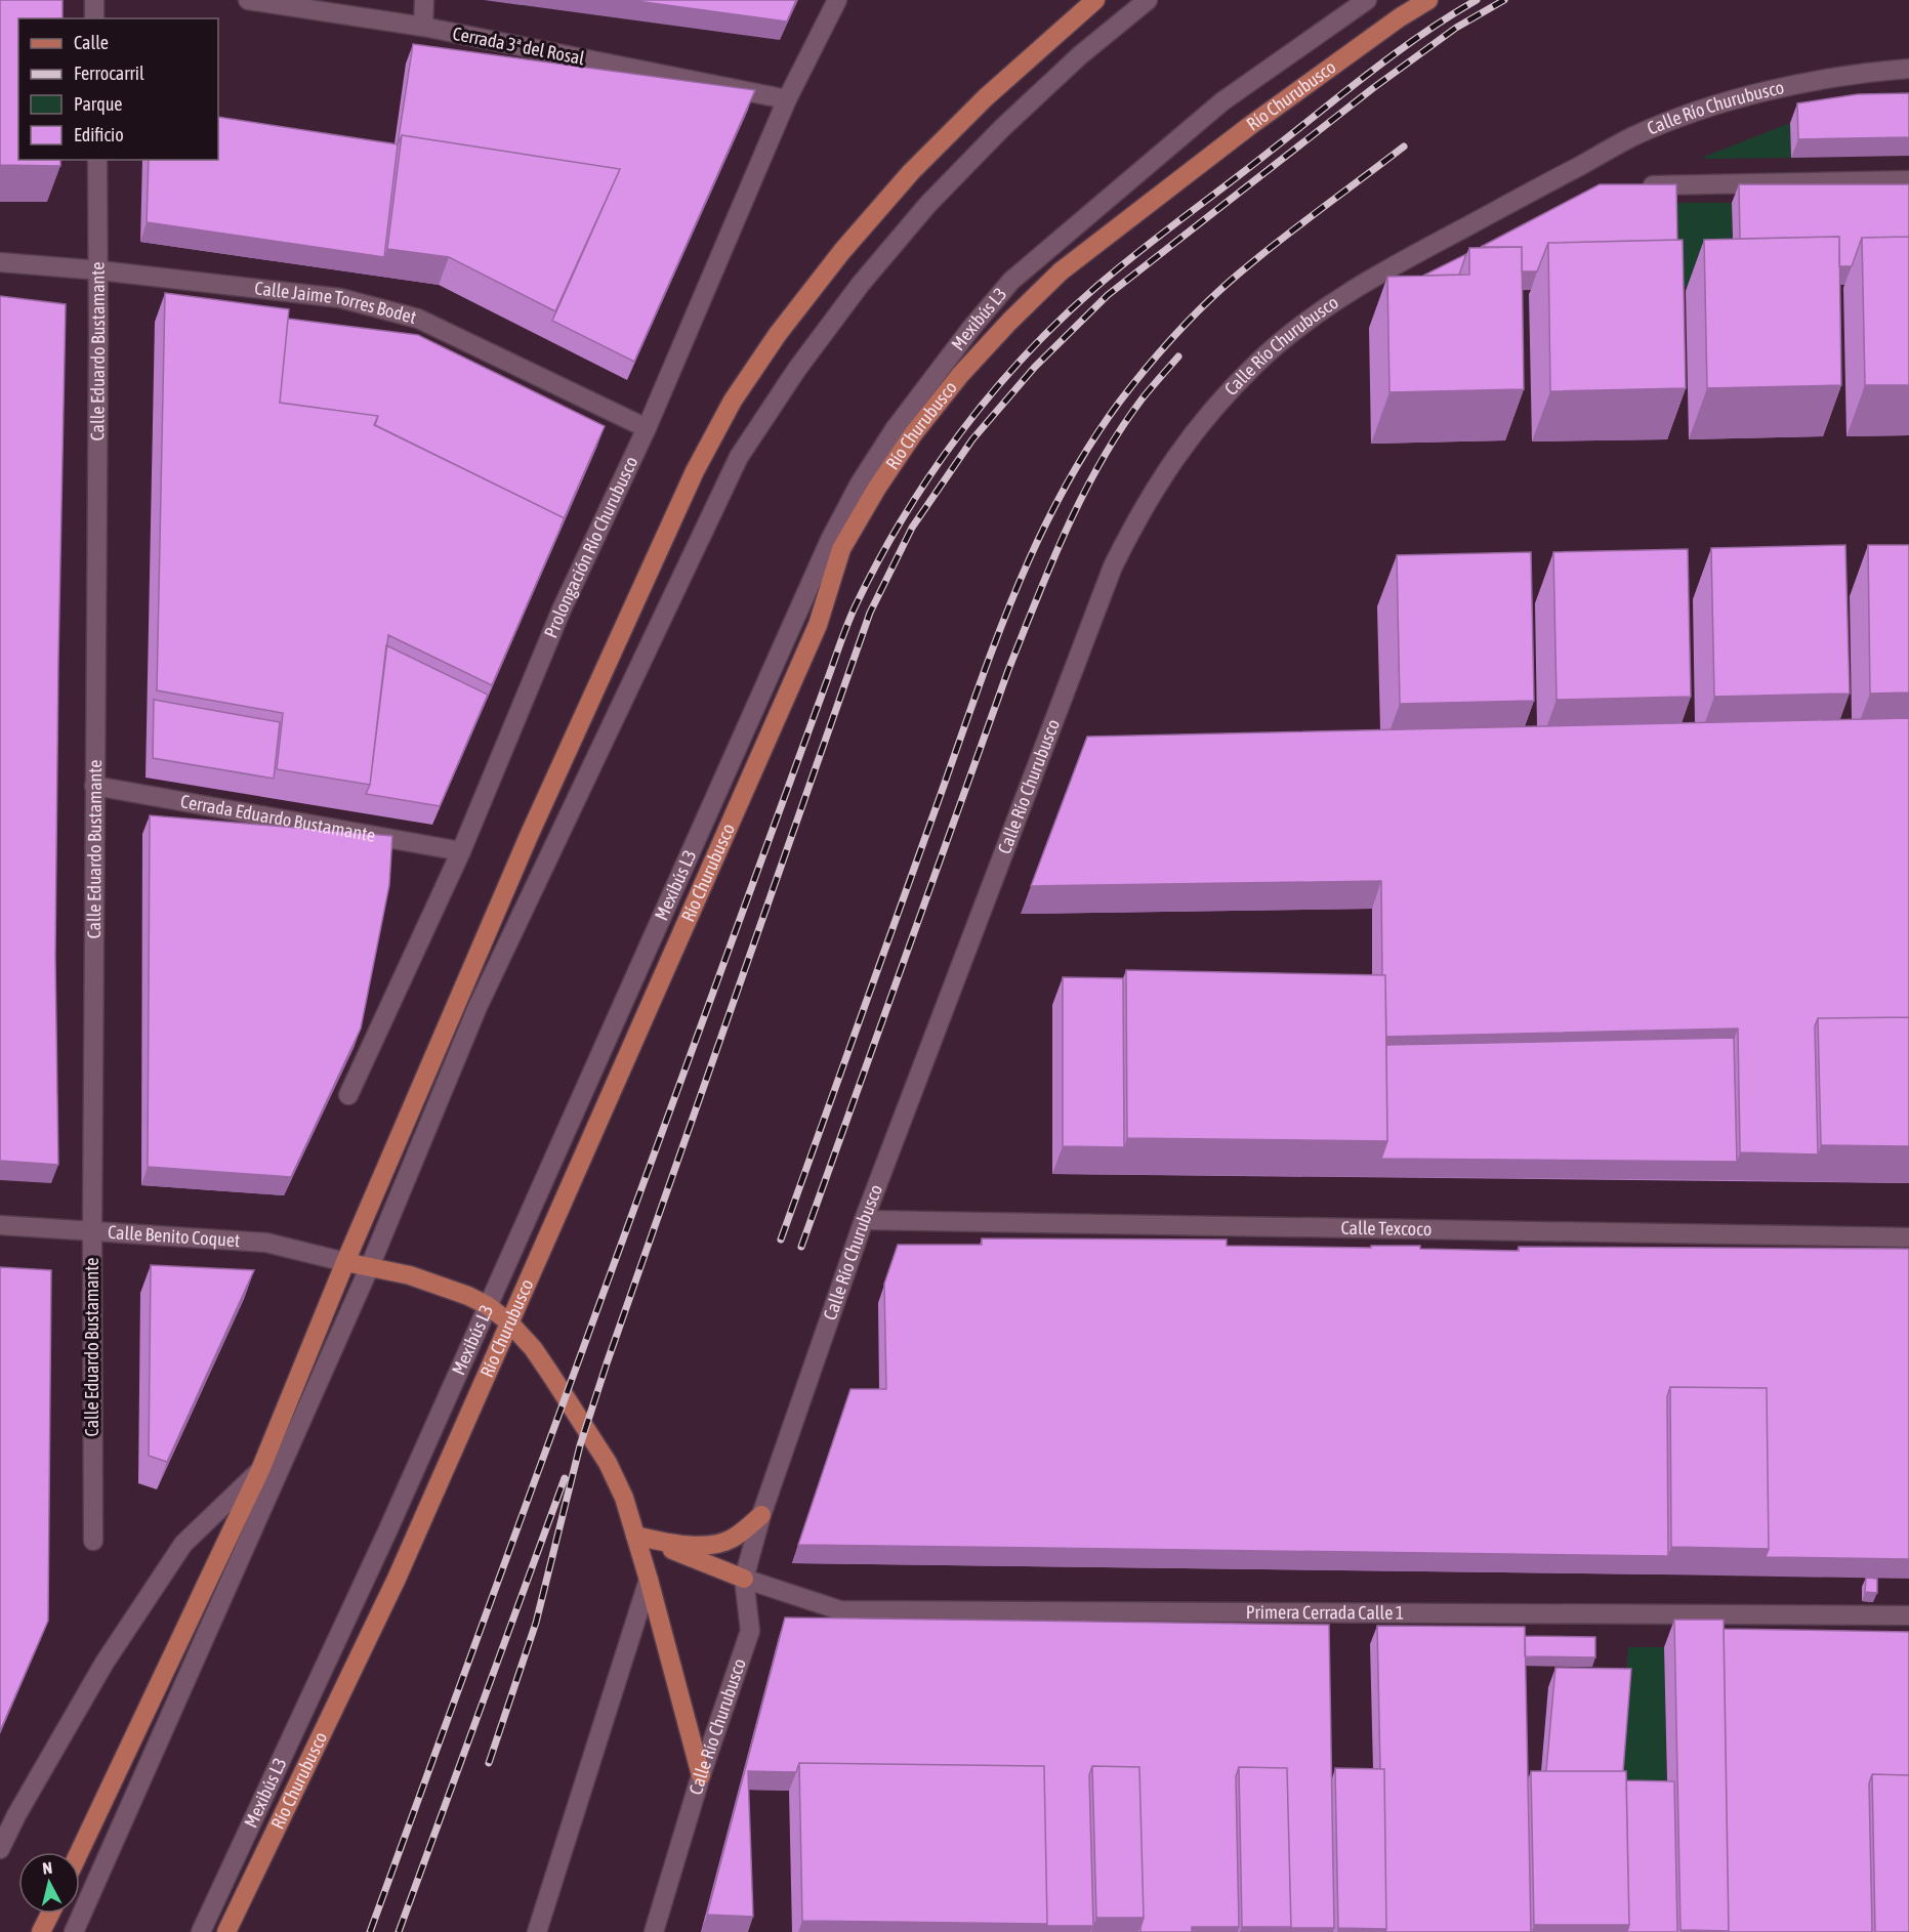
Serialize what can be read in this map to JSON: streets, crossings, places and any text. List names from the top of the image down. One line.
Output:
{"streets":{"main road":["Río Churubusco"],"street":["Cerrada 3ª del Rosal","Calle Río Churubusco","Calle Jaime Torres Bodet","Mexibús L3","Calle Eduardo Bustamante","Prolongación Río Churubusco","Cerrada Eduardo Bustamante","Calle Texcoco","Calle Benito Coquet","Primera Cerrada Calle 1"]},"crossings":[["Cerrada 3ª del Rosal","Prolongación Río Churubusco"],["Calle Río Churubusco","Calle Texcoco"],["Calle Río Churubusco","Primera Cerrada Calle 1"],["Calle Jaime Torres Bodet","Calle Eduardo Bustamante"],["Calle Jaime Torres Bodet","Prolongación Río Churubusco"],["Calle Eduardo Bustamante","Cerrada Eduardo Bustamante"],["Calle Eduardo Bustamante","Calle Benito Coquet"],["Prolongación Río Churubusco","Cerrada Eduardo Bustamante"]],"legend":["Calle","Ferrocarril","Parque","Edificio"],"north":"top"}
